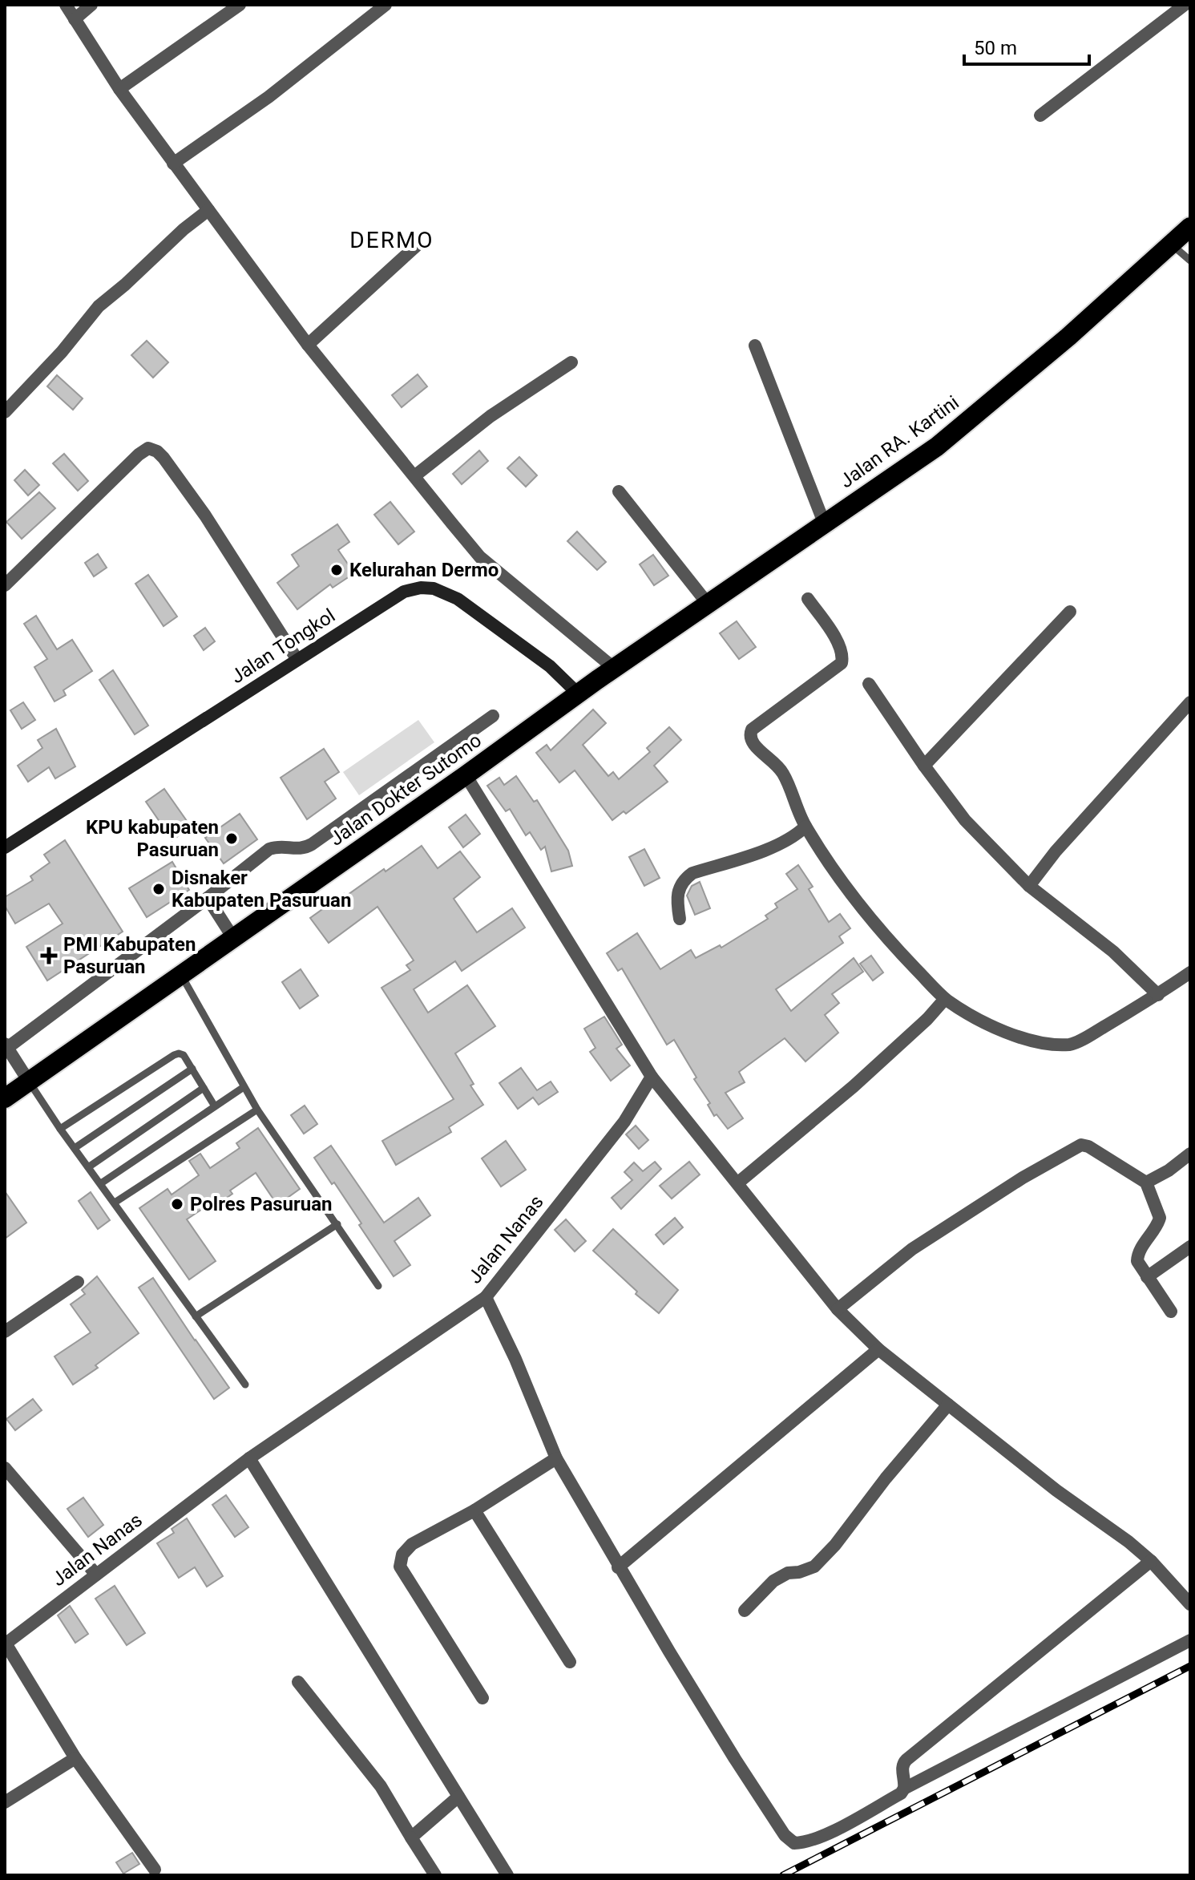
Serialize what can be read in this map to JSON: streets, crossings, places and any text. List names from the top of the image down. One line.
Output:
{"streets":{"highway":["Jalan RA. Kartini","Jalan Dokter Sutomo"],"street":["Jalan Tongkol","Jalan Nanas"]},"crossings":[["Jalan RA. Kartini","Jalan Dokter Sutomo"],["Jalan Tongkol","Jalan Dokter Sutomo"]],"districts":["DERMO"],"places":{"other":["Kelurahan Dermo","KPU kabupaten Pasuruan","Disnaker Kabupaten Pasuruan","Polres Pasuruan"],"health":["PMI Kabupaten Pasuruan"]},"scale_bar":"50 m"}
